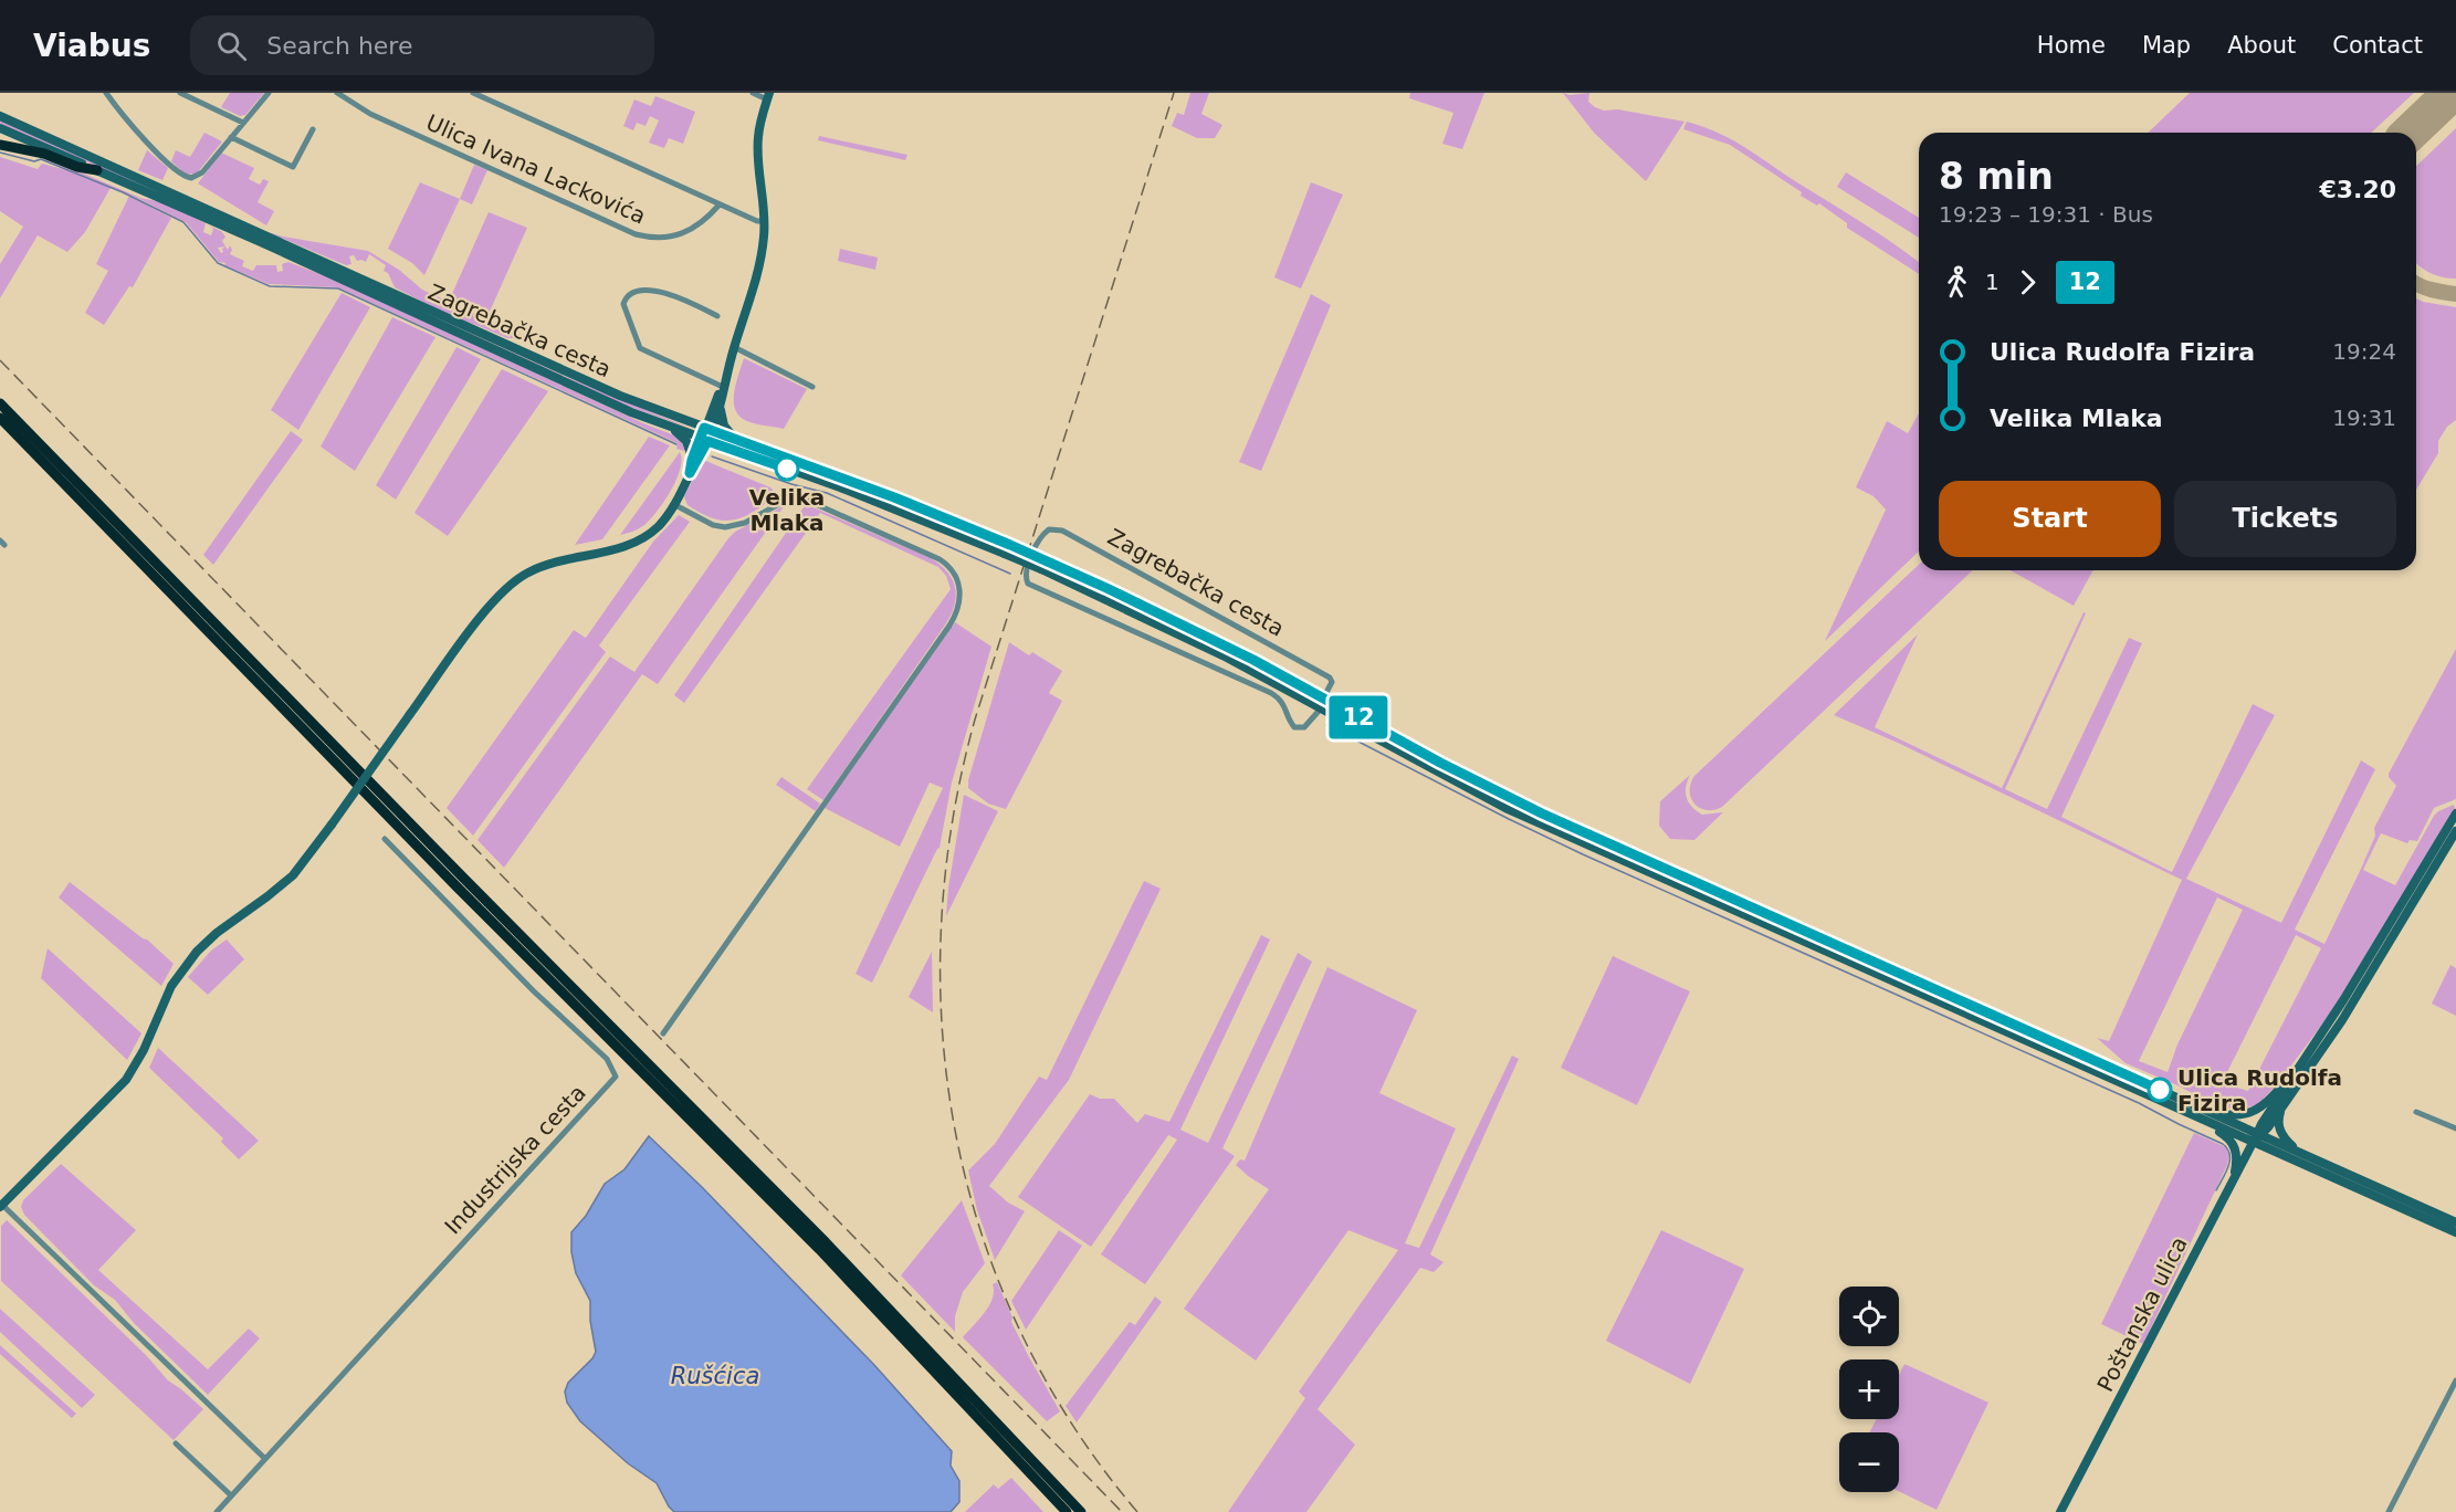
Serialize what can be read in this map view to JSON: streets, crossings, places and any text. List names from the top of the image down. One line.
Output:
{"streets":{"main road":["Zagrebačka cesta","Poštanska ulica"],"street":["Ulica Ivana Lackovića","Industrijska cesta"]},"crossings":[["Zagrebačka cesta","Poštanska ulica"]],"water":["Rušćica"],"places":["Velika Mlaka","Ulica Rudolfa Fizira"],"lines":["bus line 12"],"page":{"header":"Viabus","search":"Search here","nav":["Home","Map","About","Contact"],"on_map":"12","heading":["8 min","19:23 – 19:31 · Bus","€3.20"],"legs":["1","12"],"list":[{"name":"Ulica Rudolfa Fizira","value":"19:24"},{"name":"Velika Mlaka","value":"19:31"}],"buttons":["Start","Tickets"],"map_buttons":["+","−"]}}
